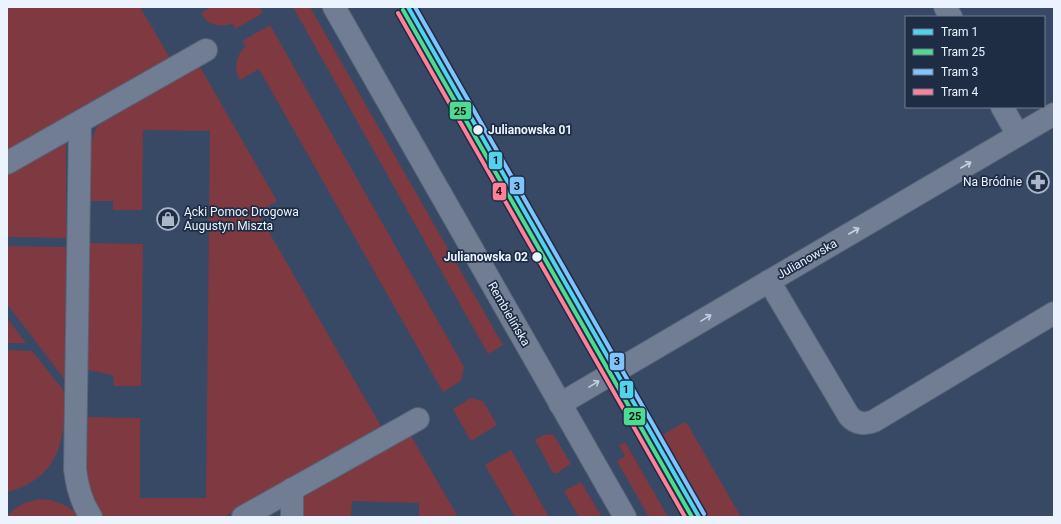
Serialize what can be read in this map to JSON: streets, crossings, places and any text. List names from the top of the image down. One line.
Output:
{"streets":{"street":["Julianowska","Rembielińska"]},"crossings":[["Julianowska","Rembielińska"]],"one_way":["Julianowska"],"places":{"other":["Julianowska 01","Julianowska 02"],"pharmacy":["Na Bródnie"],"shop":["Ącki Pomoc Drogowa Augustyn Miszta"]},"lines":["tram line 1","tram line 3","tram line 25","tram line 4"],"legend":["Tram 1","Tram 25","Tram 3","Tram 4"]}
